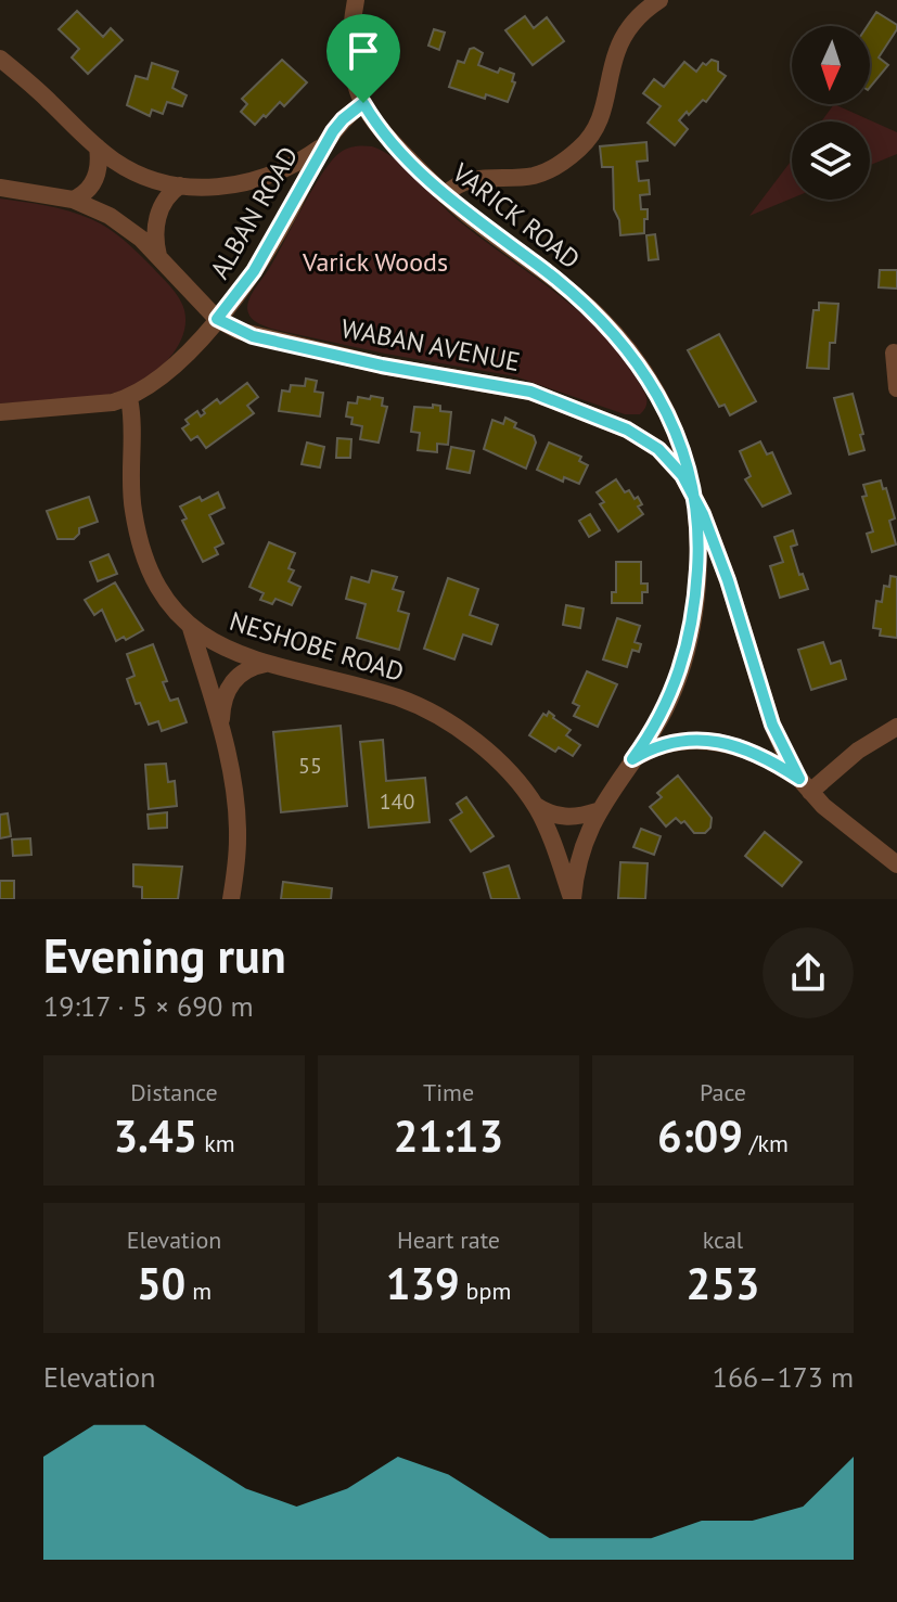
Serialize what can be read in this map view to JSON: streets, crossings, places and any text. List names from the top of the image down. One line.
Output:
{"streets":{"street":["ALBAN ROAD","VARICK ROAD","WABAN AVENUE","NESHOBE ROAD"]},"crossings":[["ALBAN ROAD","VARICK ROAD"],["ALBAN ROAD","WABAN AVENUE"],["ALBAN ROAD","NESHOBE ROAD"],["VARICK ROAD","WABAN AVENUE"],["VARICK ROAD","NESHOBE ROAD"]],"parks":["Varick Woods"],"house_numbers":["55","140"],"north":"bottom","page":{"heading":["Evening run","19:17 · 5 × 690 m"],"stats":[["Distance","3.45 km"],["Time","21:13"],["Pace","6:09 /km"],["Elevation","50 m"],["Heart rate","139 bpm"],["kcal","253"]],"chart":["Elevation","166–173 m"]}}
